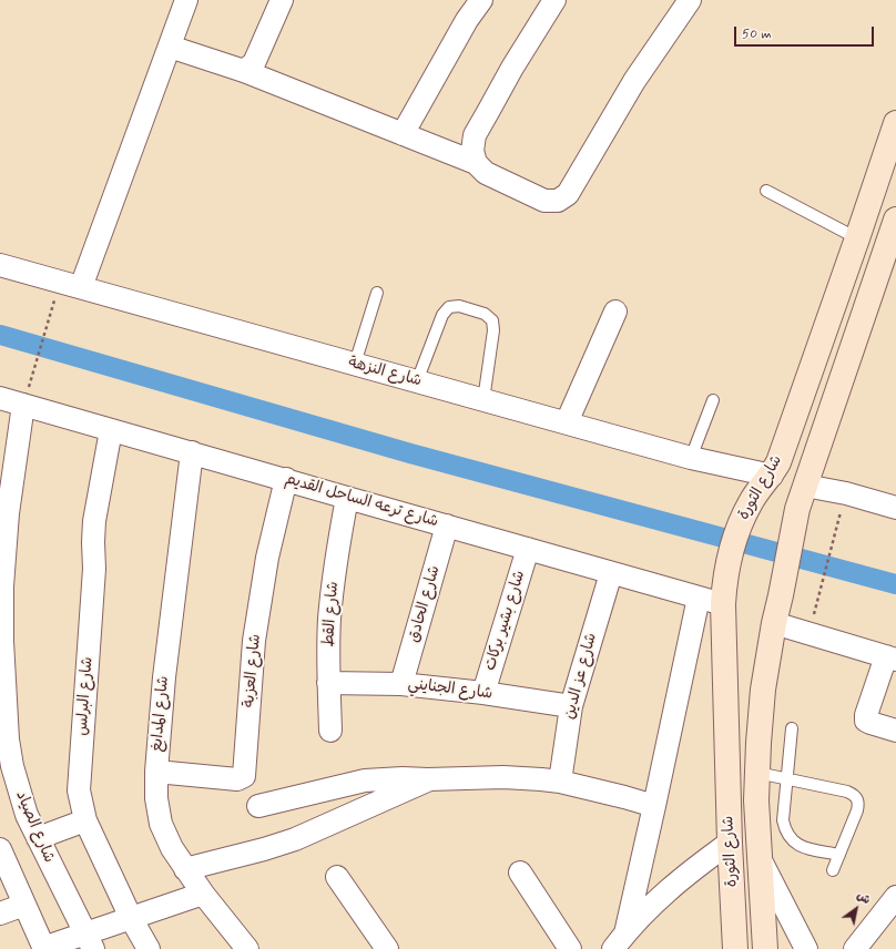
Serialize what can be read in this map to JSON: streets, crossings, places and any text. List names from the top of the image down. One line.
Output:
{"streets":{"main road":["شارع الثورة"],"street":["شارع النزهة","شارع ترعه الساحل القديم","شارع الحادق","شارع القط","شارع بشير بركات","شارع العزبة","شارع عز الدين","شارع الجنايني","شارع البرلس","شارع المدابغ","شارع الصياد"]},"crossings":[["شارع النزهة","شارع الثورة"],["شارع الثورة","شارع ترعه الساحل القديم"],["شارع ترعه الساحل القديم","شارع الحادق"],["شارع ترعه الساحل القديم","شارع القط"],["شارع ترعه الساحل القديم","شارع بشير بركات"],["شارع ترعه الساحل القديم","شارع العزبة"],["شارع ترعه الساحل القديم","شارع عز الدين"],["شارع ترعه الساحل القديم","شارع البرلس"],["شارع ترعه الساحل القديم","شارع المدابغ"],["شارع ترعه الساحل القديم","شارع الصياد"],["شارع الحادق","شارع الجنايني"],["شارع القط","شارع الجنايني"],["شارع بشير بركات","شارع الجنايني"],["شارع العزبة","شارع المدابغ"],["شارع عز الدين","شارع الجنايني"]],"scale_bar":"50 m","north":"top right"}
